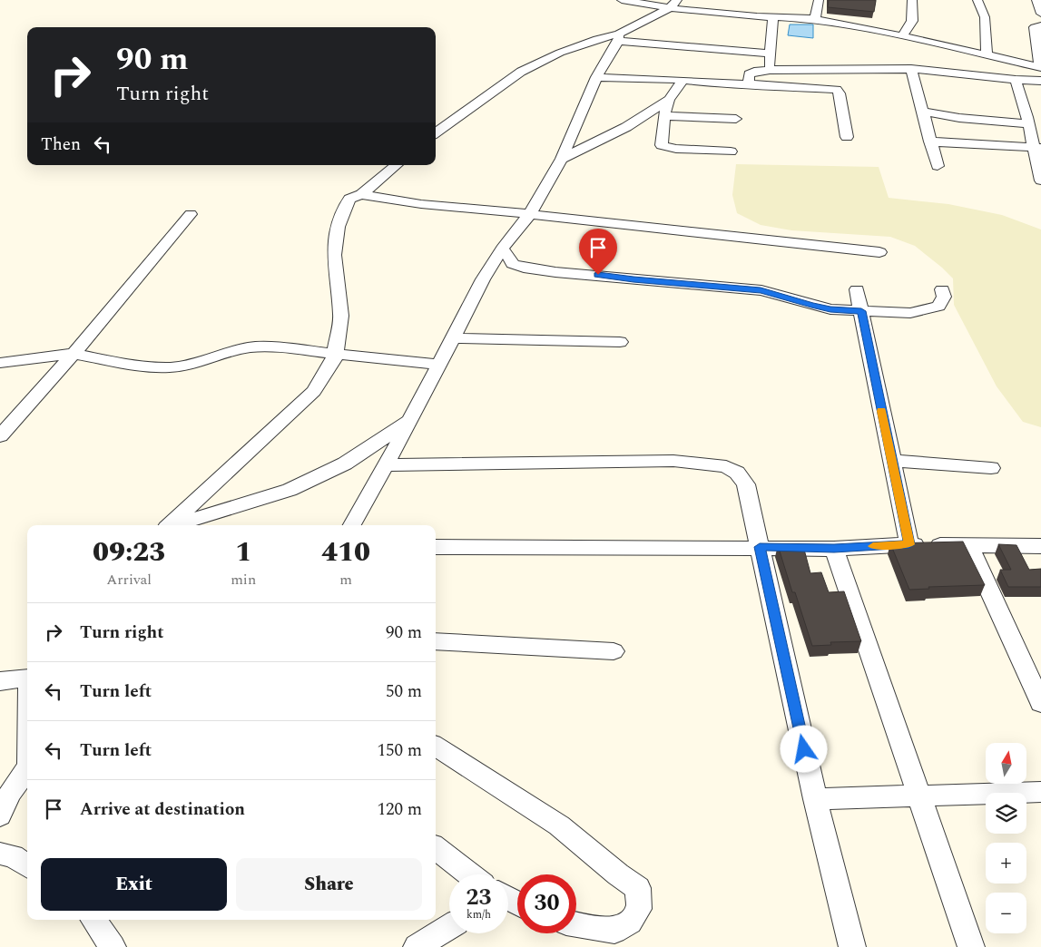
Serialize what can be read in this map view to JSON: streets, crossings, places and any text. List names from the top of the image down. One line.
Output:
{"north":"top","page":{"turn":["90 m","Turn right"],"then":"Then","eta":["09:23","Arrival","1","min","410","m"],"list":[{"name":"Turn right","value":"90 m"},{"name":"Turn left","value":"50 m"},{"name":"Turn left","value":"150 m"},{"name":"Arrive at destination","value":"120 m"}],"map_buttons":["+","−"],"buttons":["Exit","Share"],"speed":"23 km/h","limit":"30"}}
